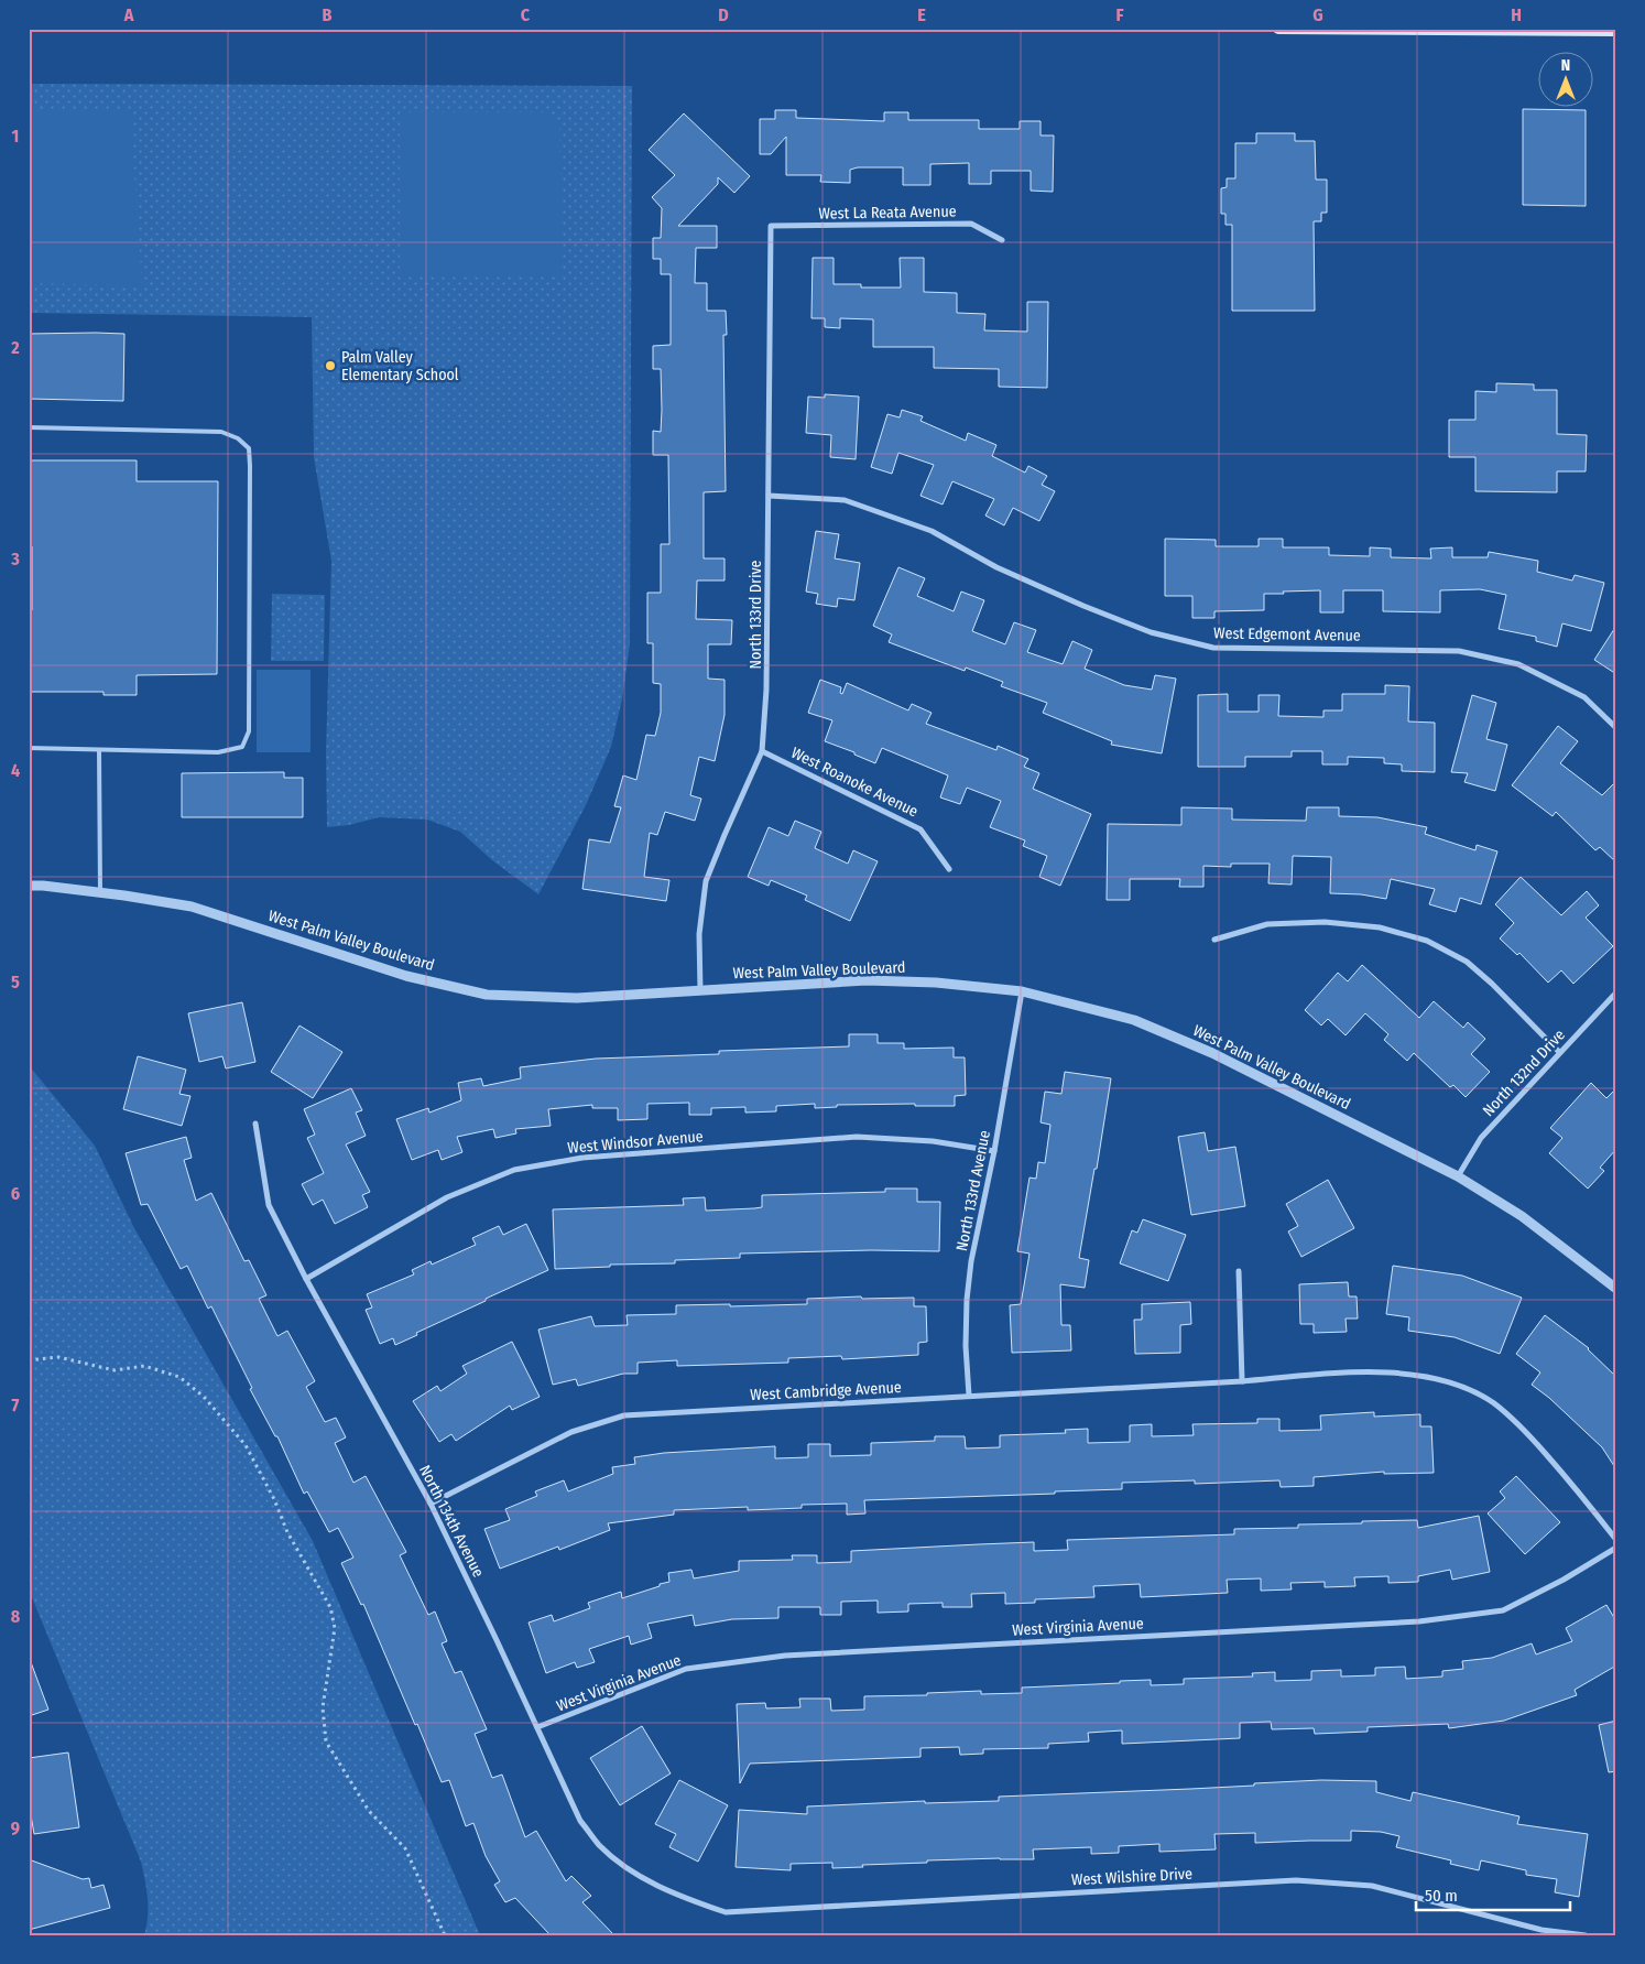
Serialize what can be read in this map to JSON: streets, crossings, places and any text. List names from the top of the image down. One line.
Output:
{"streets":{"street":["West La Reata Avenue","North 133rd Drive","West Edgemont Avenue","West Roanoke Avenue","West Palm Valley Boulevard","North 132nd Drive","West Windsor Avenue","North 133rd Avenue","West Cambridge Avenue","North 134th Avenue","West Virginia Avenue","West Wilshire Drive"]},"crossings":[["West La Reata Avenue","North 133rd Drive"],["North 133rd Drive","West Edgemont Avenue"],["North 133rd Drive","West Roanoke Avenue"],["North 133rd Drive","West Palm Valley Boulevard"],["West Palm Valley Boulevard","North 132nd Drive"],["West Palm Valley Boulevard","North 133rd Avenue"],["West Windsor Avenue","North 133rd Avenue"],["West Windsor Avenue","North 134th Avenue"],["North 133rd Avenue","West Cambridge Avenue"],["West Cambridge Avenue","North 134th Avenue"],["North 134th Avenue","West Virginia Avenue"],["North 134th Avenue","West Wilshire Drive"]],"places":["Palm Valley Elementary School"],"scale_bar":"50 m","north":"top","grid":{"columns":["A","B","C","D","E","F","G","H"],"rows":["1","2","3","4","5","6","7","8","9"]}}
